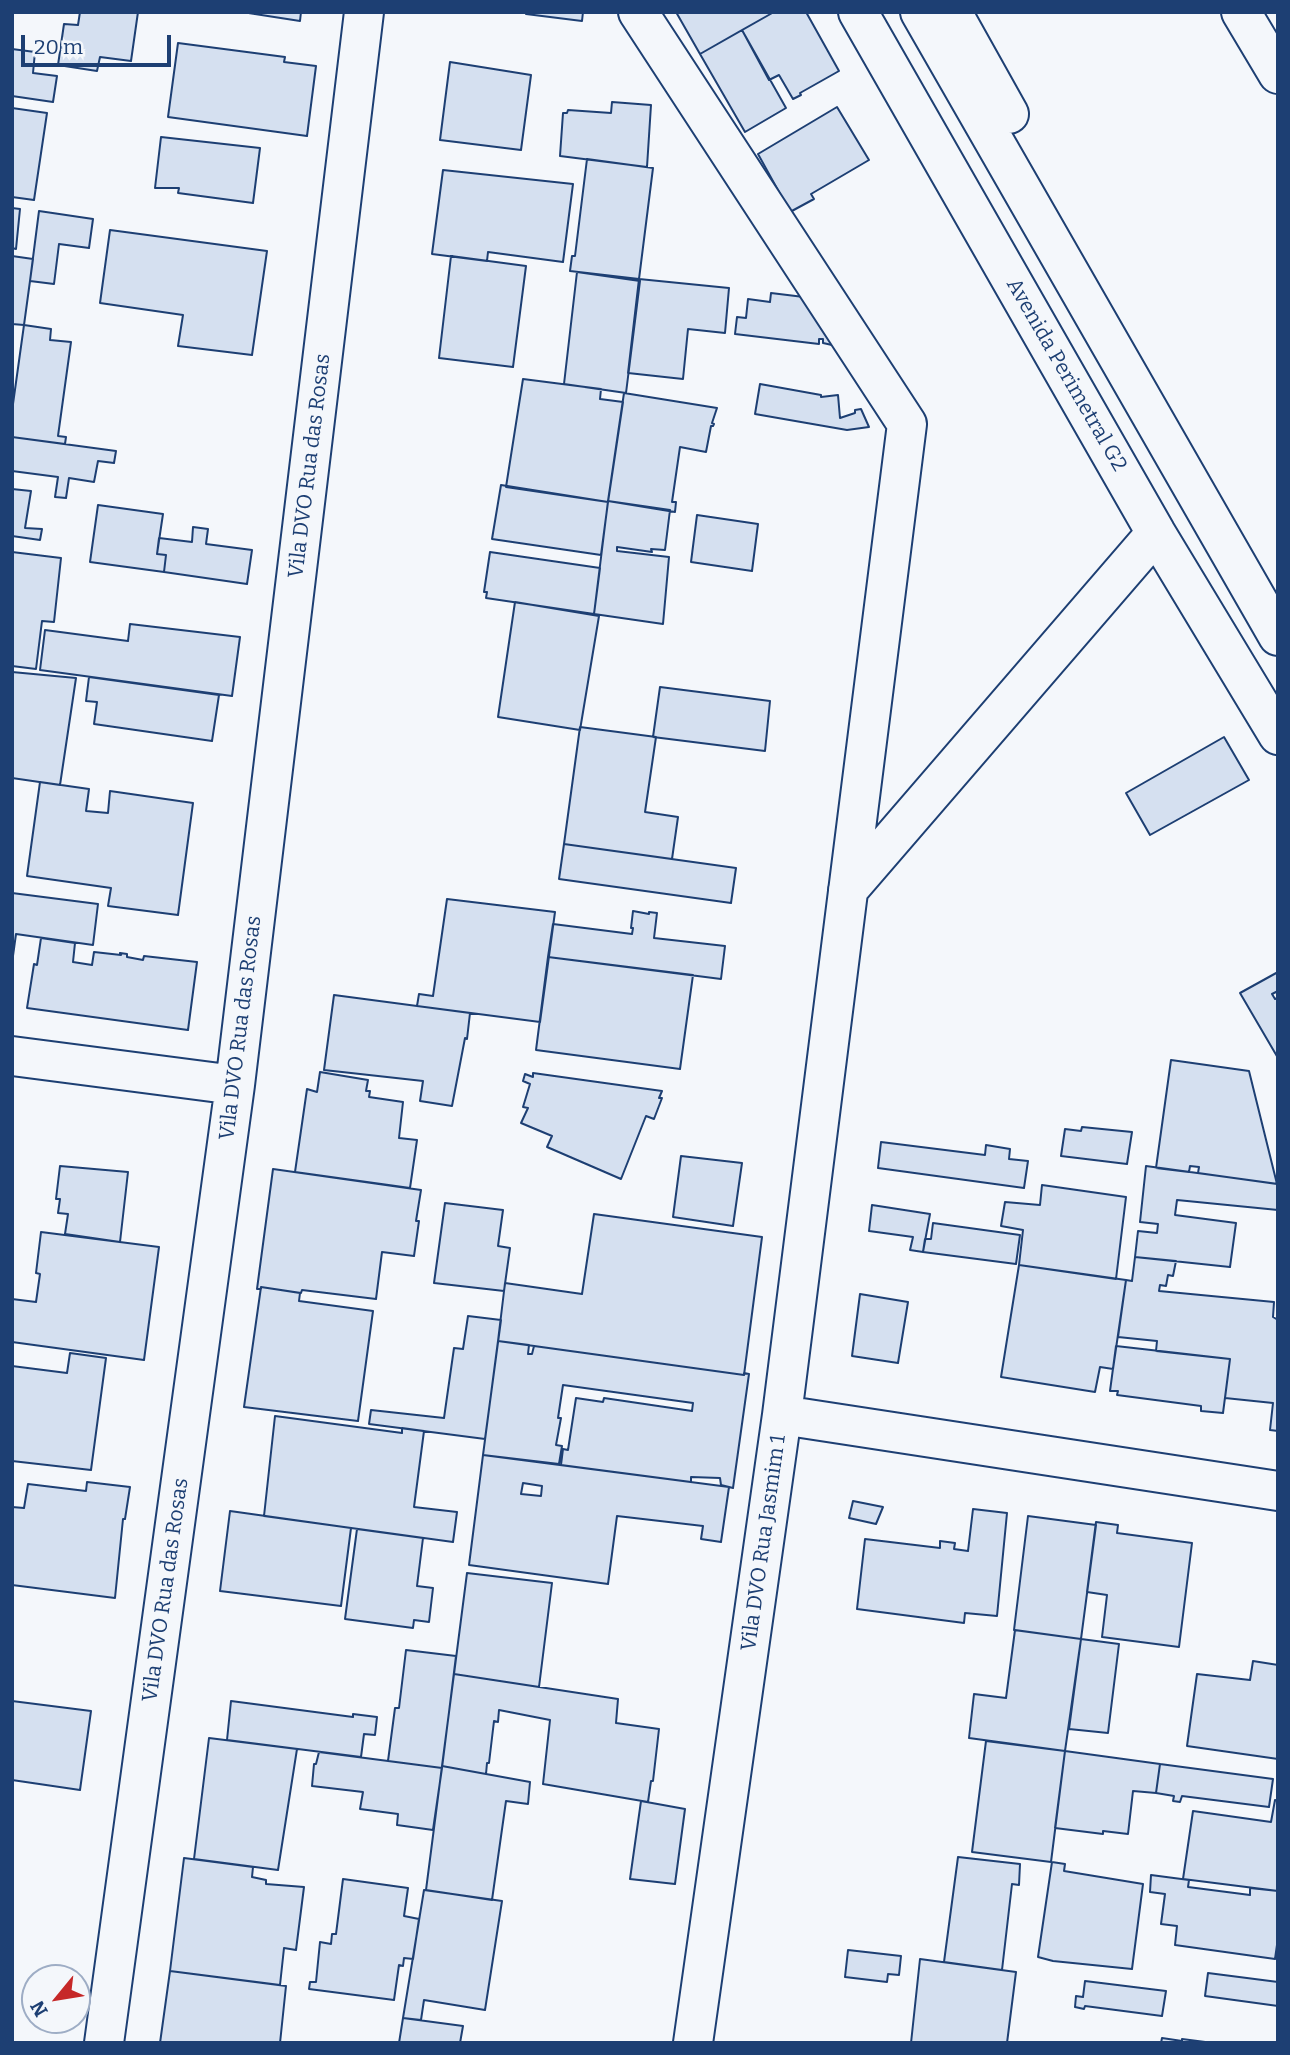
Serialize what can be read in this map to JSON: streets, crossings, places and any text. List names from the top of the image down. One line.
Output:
{"streets":{"street":["Avenida Perimetral G2","Vila DVO Rua das Rosas","Vila DVO Rua Jasmim 1"]},"scale_bar":"20 m","north":"bottom left"}
